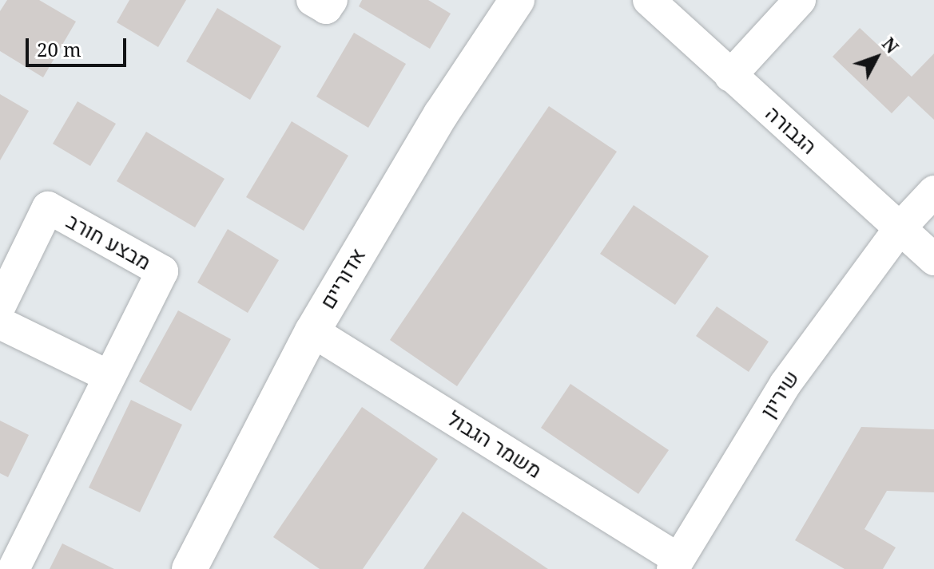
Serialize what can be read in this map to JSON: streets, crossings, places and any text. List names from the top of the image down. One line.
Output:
{"streets":{"street":["הגבורה","מבצע חורב","אדוריים","שיריון","משמר הגבול"]},"crossings":[["הגבורה","שיריון"],["אדוריים","משמר הגבול"],["שיריון","משמר הגבול"]],"scale_bar":"20 m","north":"top right"}
